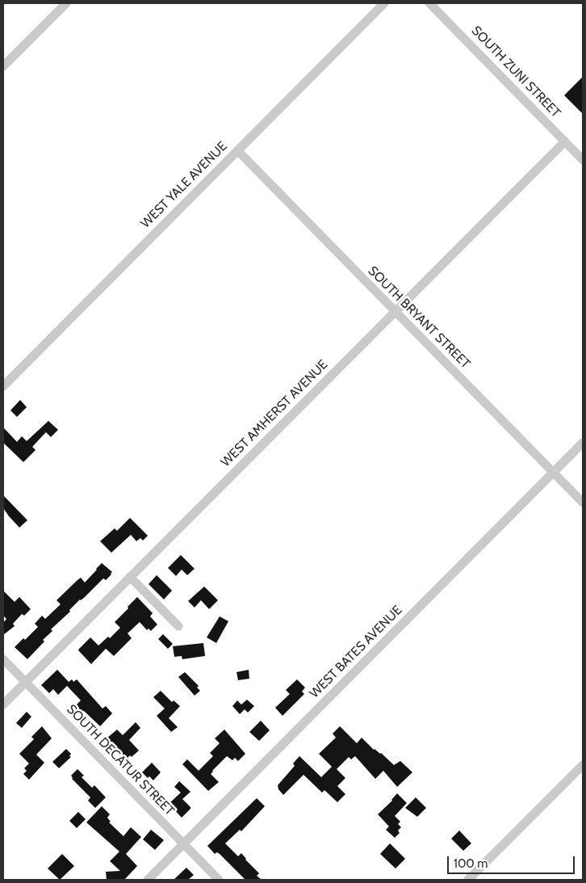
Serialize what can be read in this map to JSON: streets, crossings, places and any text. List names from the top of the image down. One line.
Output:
{"streets":{"street":["SOUTH ZUNI STREET","WEST YALE AVENUE","SOUTH BRYANT STREET","WEST AMHERST AVENUE","WEST BATES AVENUE","SOUTH DECATUR STREET"]},"crossings":[["SOUTH ZUNI STREET","WEST AMHERST AVENUE"],["WEST YALE AVENUE","SOUTH BRYANT STREET"],["SOUTH BRYANT STREET","WEST AMHERST AVENUE"],["SOUTH BRYANT STREET","WEST BATES AVENUE"],["WEST AMHERST AVENUE","SOUTH DECATUR STREET"],["WEST BATES AVENUE","SOUTH DECATUR STREET"]],"scale_bar":"100 m"}
